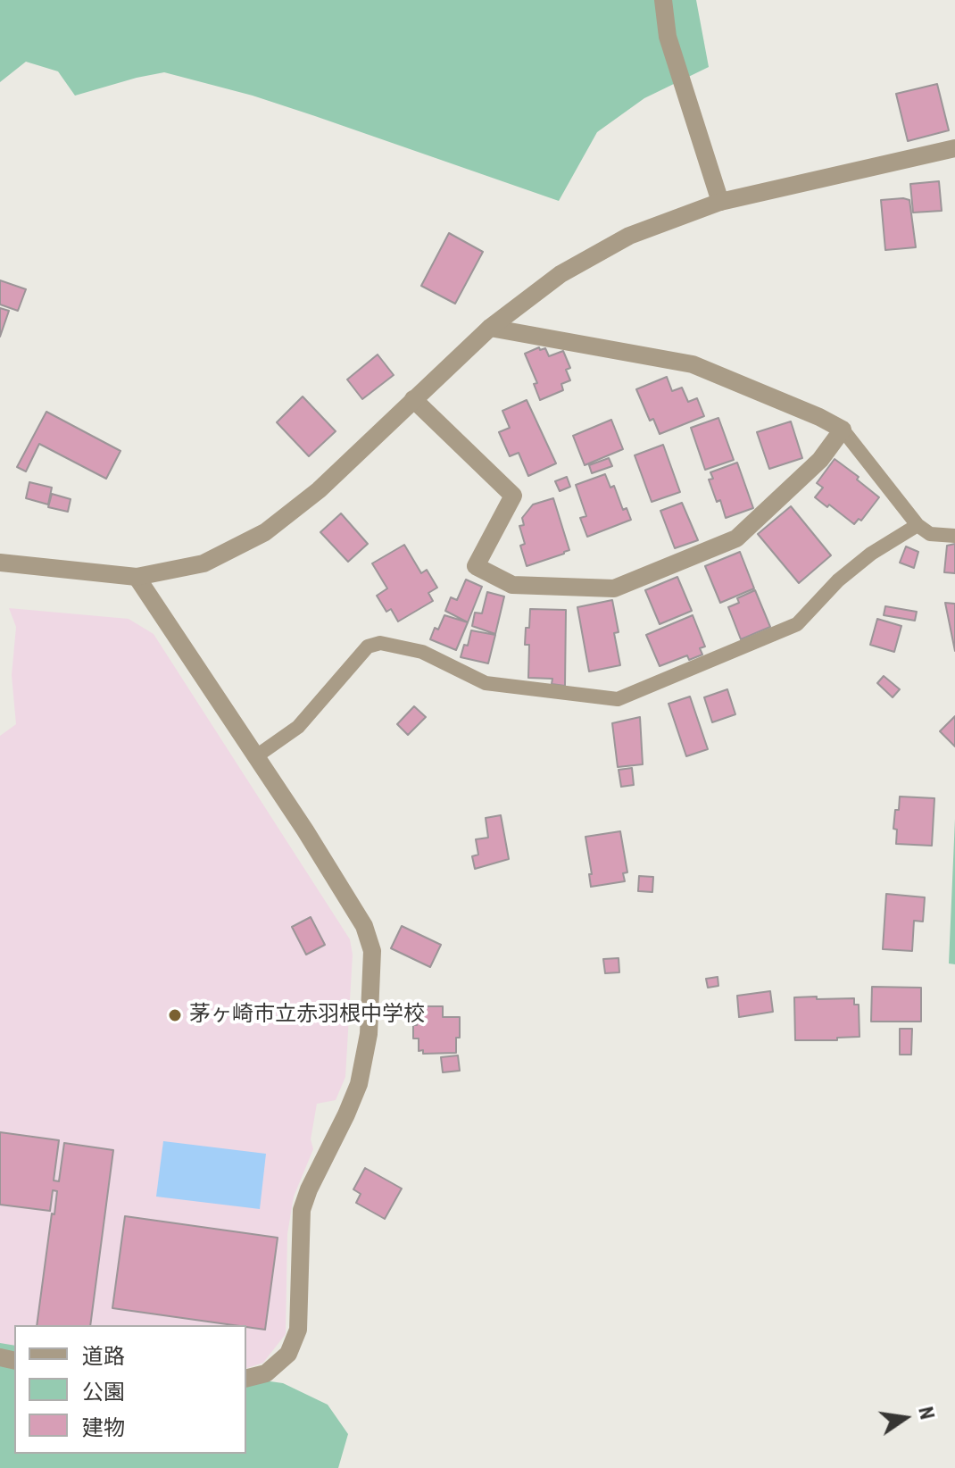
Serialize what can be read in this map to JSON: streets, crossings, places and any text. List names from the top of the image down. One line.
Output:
{"places":["茅ヶ崎市立赤羽根中学校"],"legend":["道路","公園","建物"],"north":"right"}
